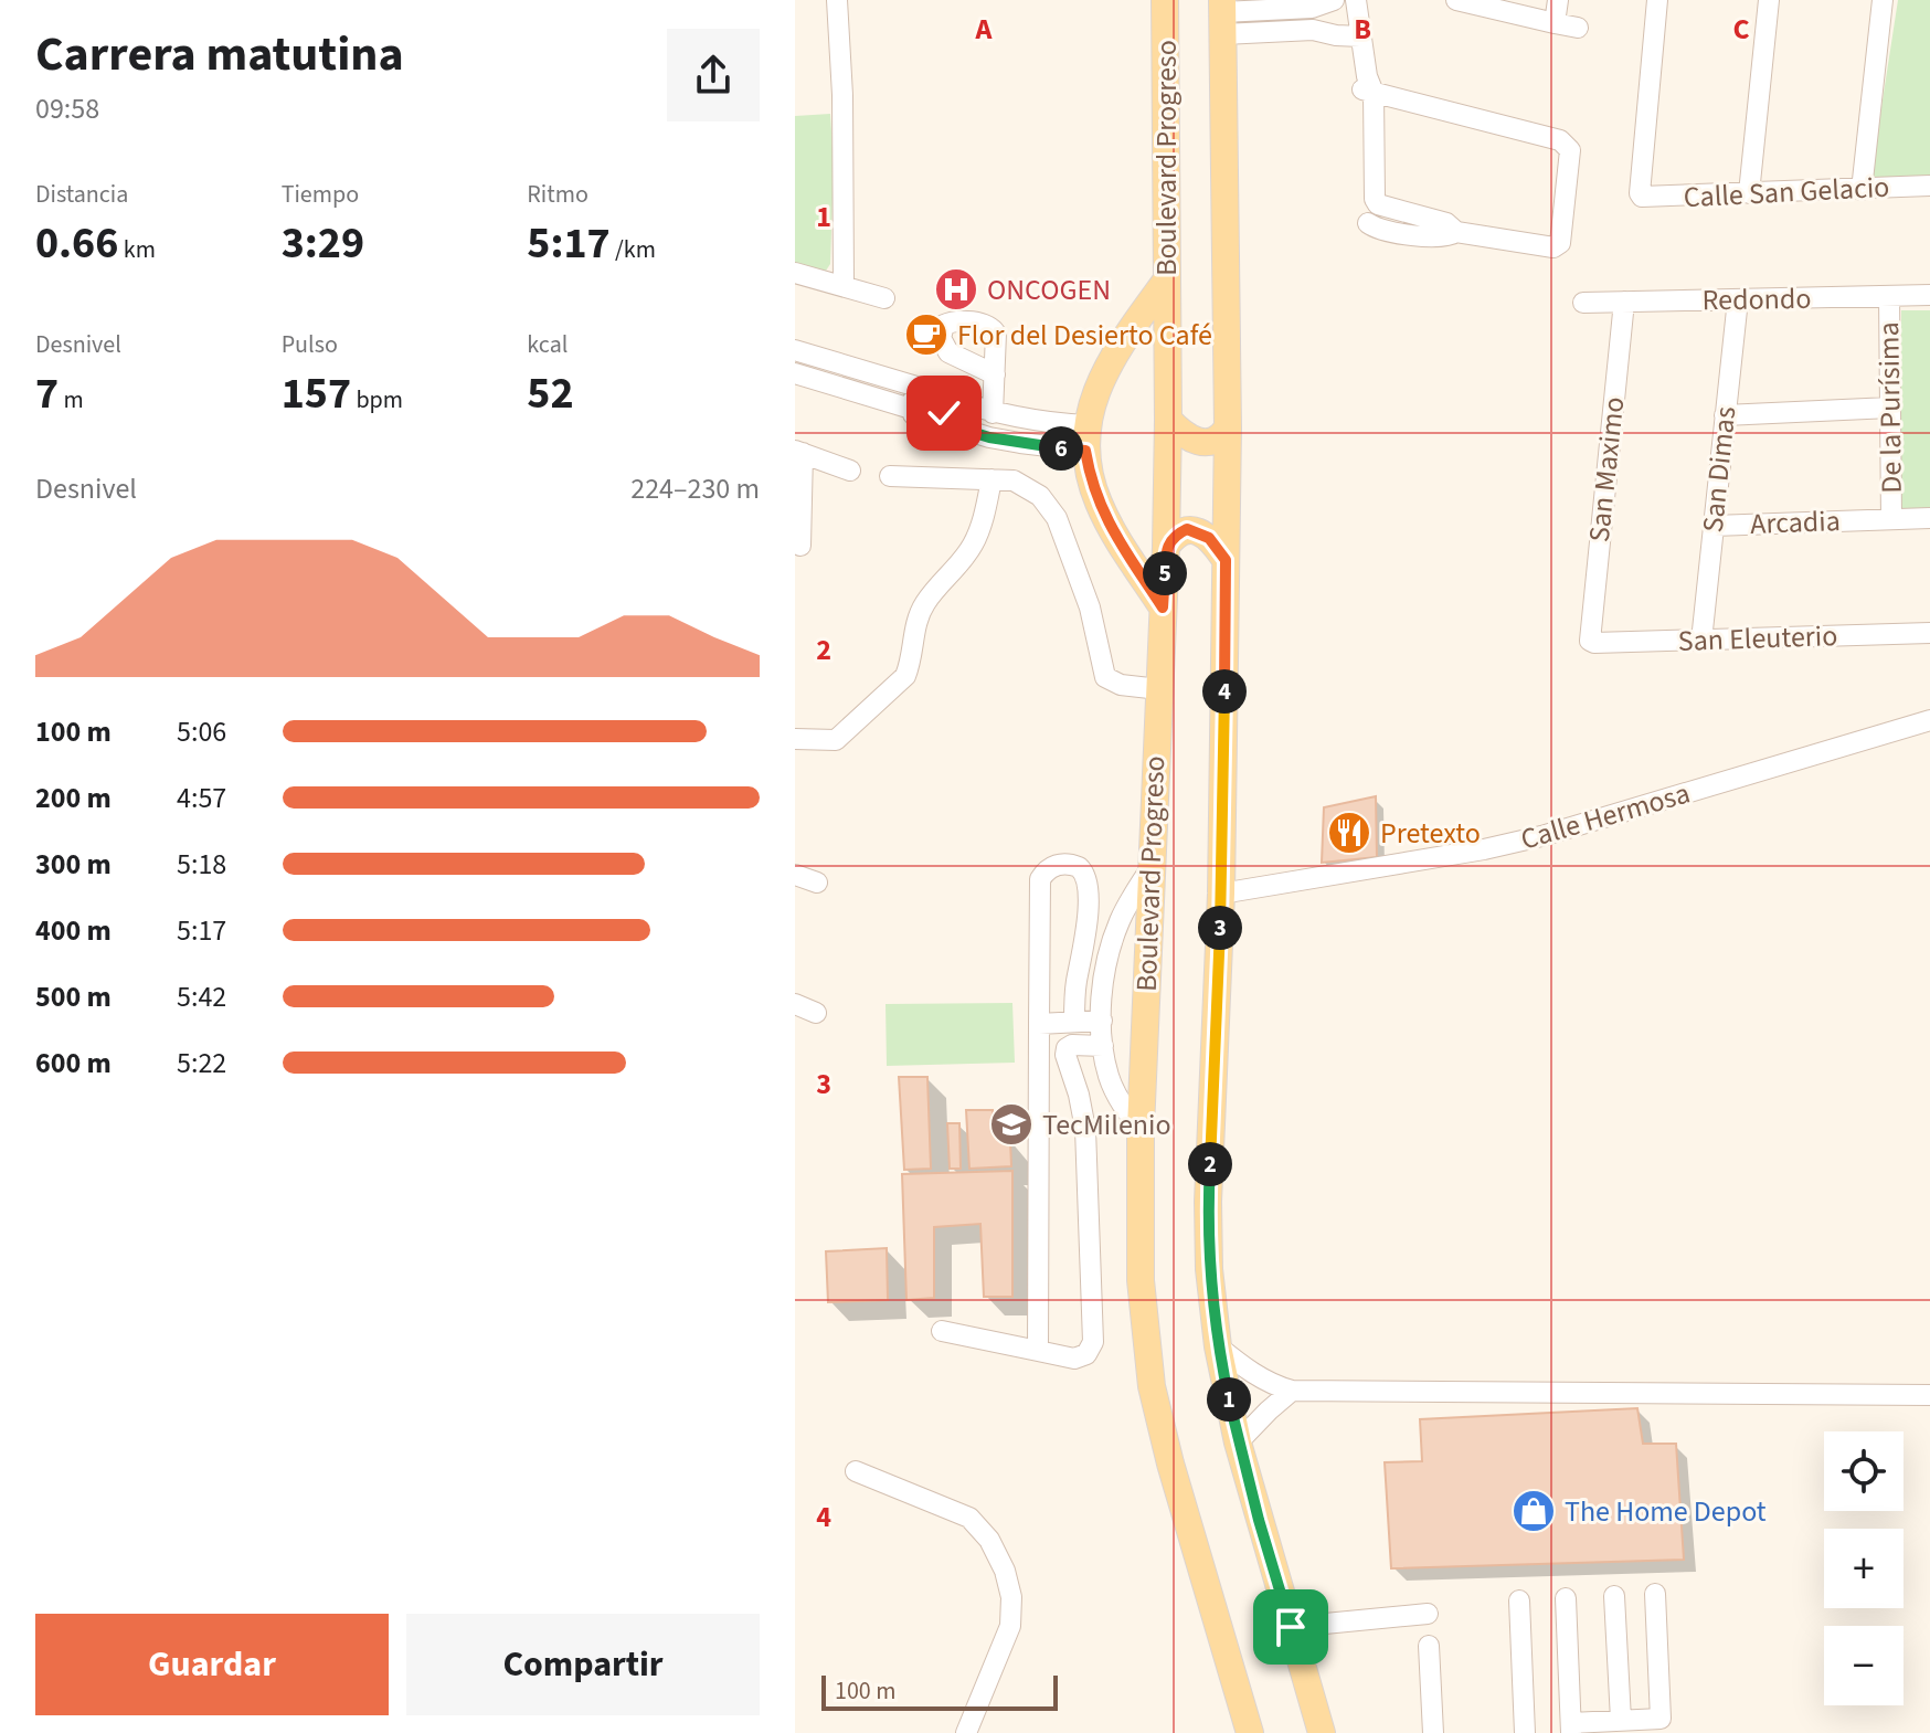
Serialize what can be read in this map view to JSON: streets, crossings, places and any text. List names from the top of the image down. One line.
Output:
{"streets":{"main road":["Boulevard Progreso"],"street":["Calle San Gelacio","Redondo","De la Purísima","San Maximo","San Dimas","Arcadia","San Eleuterio","Calle Hermosa"]},"crossings":[["Boulevard Progreso","Calle Hermosa"],["Redondo","De la Purísima"],["Redondo","San Maximo"],["Redondo","San Dimas"],["De la Purísima","Arcadia"],["San Maximo","San Eleuterio"],["San Dimas","Arcadia"],["San Dimas","San Eleuterio"]],"places":{"hospital":["ONCOGEN"],"cafe":["Flor del Desierto Café"],"restaurant":["Pretexto"],"school or university":["TecMilenio"],"shop":["The Home Depot"]},"scale_bar":"100 m","page":{"heading":["Carrera matutina","09:58"],"stats":[["Distancia","0.66 km"],["Tiempo","3:29"],["Ritmo","5:17 /km"],["Desnivel","7 m"],["Pulso","157 bpm"],["kcal","52"]],"pins":["6","5","4","3","2","1"],"chart":["Desnivel","224–230 m"],"list":[{"name":"100 m","note":"5:06"},{"name":"200 m","note":"4:57"},{"name":"300 m","note":"5:18"},{"name":"400 m","note":"5:17"},{"name":"500 m","note":"5:42"},{"name":"600 m","note":"5:22"}],"map_buttons":["+","−"],"buttons":["Guardar","Compartir"],"scale":"100 m"},"grid":{"columns":["A","B","C"],"rows":["1","2","3","4"]}}
